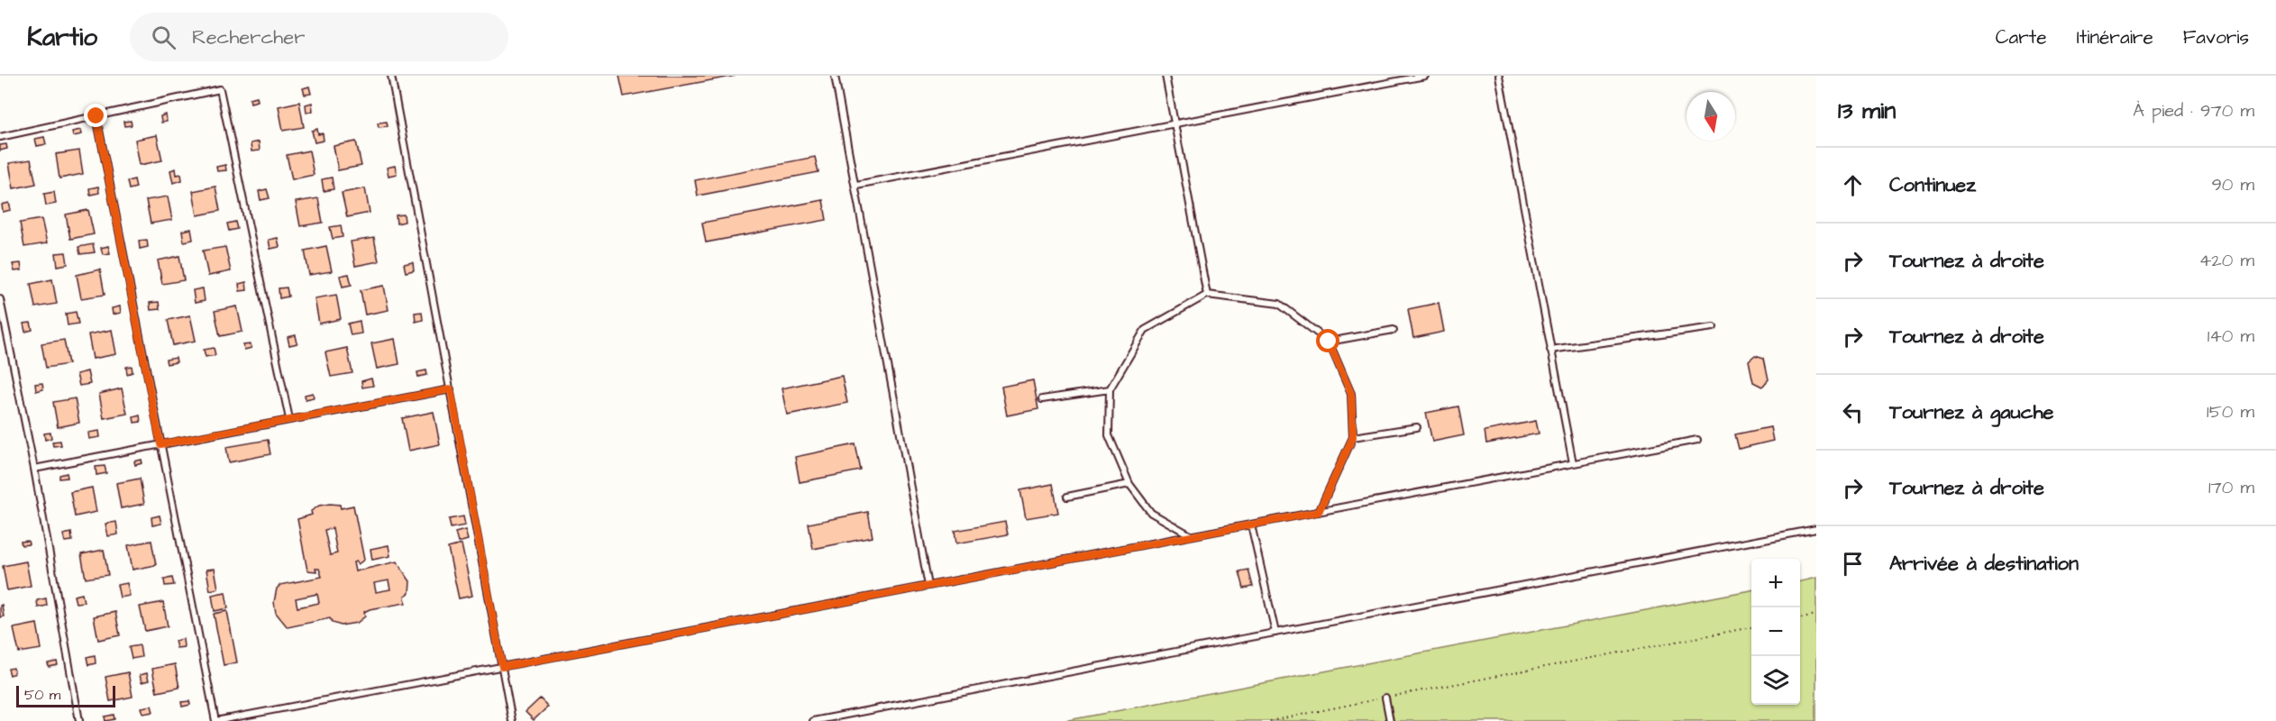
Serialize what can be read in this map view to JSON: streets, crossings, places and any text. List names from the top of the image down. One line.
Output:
{"scale_bar":"50 m","north":"bottom","page":{"header":"Kartio","search":"Rechercher","nav":["Carte","Itinéraire","Favoris"],"heading":["13 min","À pied · 970 m"],"list":[["Continuez","90 m"],["Tournez à droite","420 m"],["Tournez à droite","140 m"],["Tournez à gauche","150 m"],["Tournez à droite","170 m"],"Arrivée à destination"],"map_buttons":["+","−"],"scale":"50 m"}}
